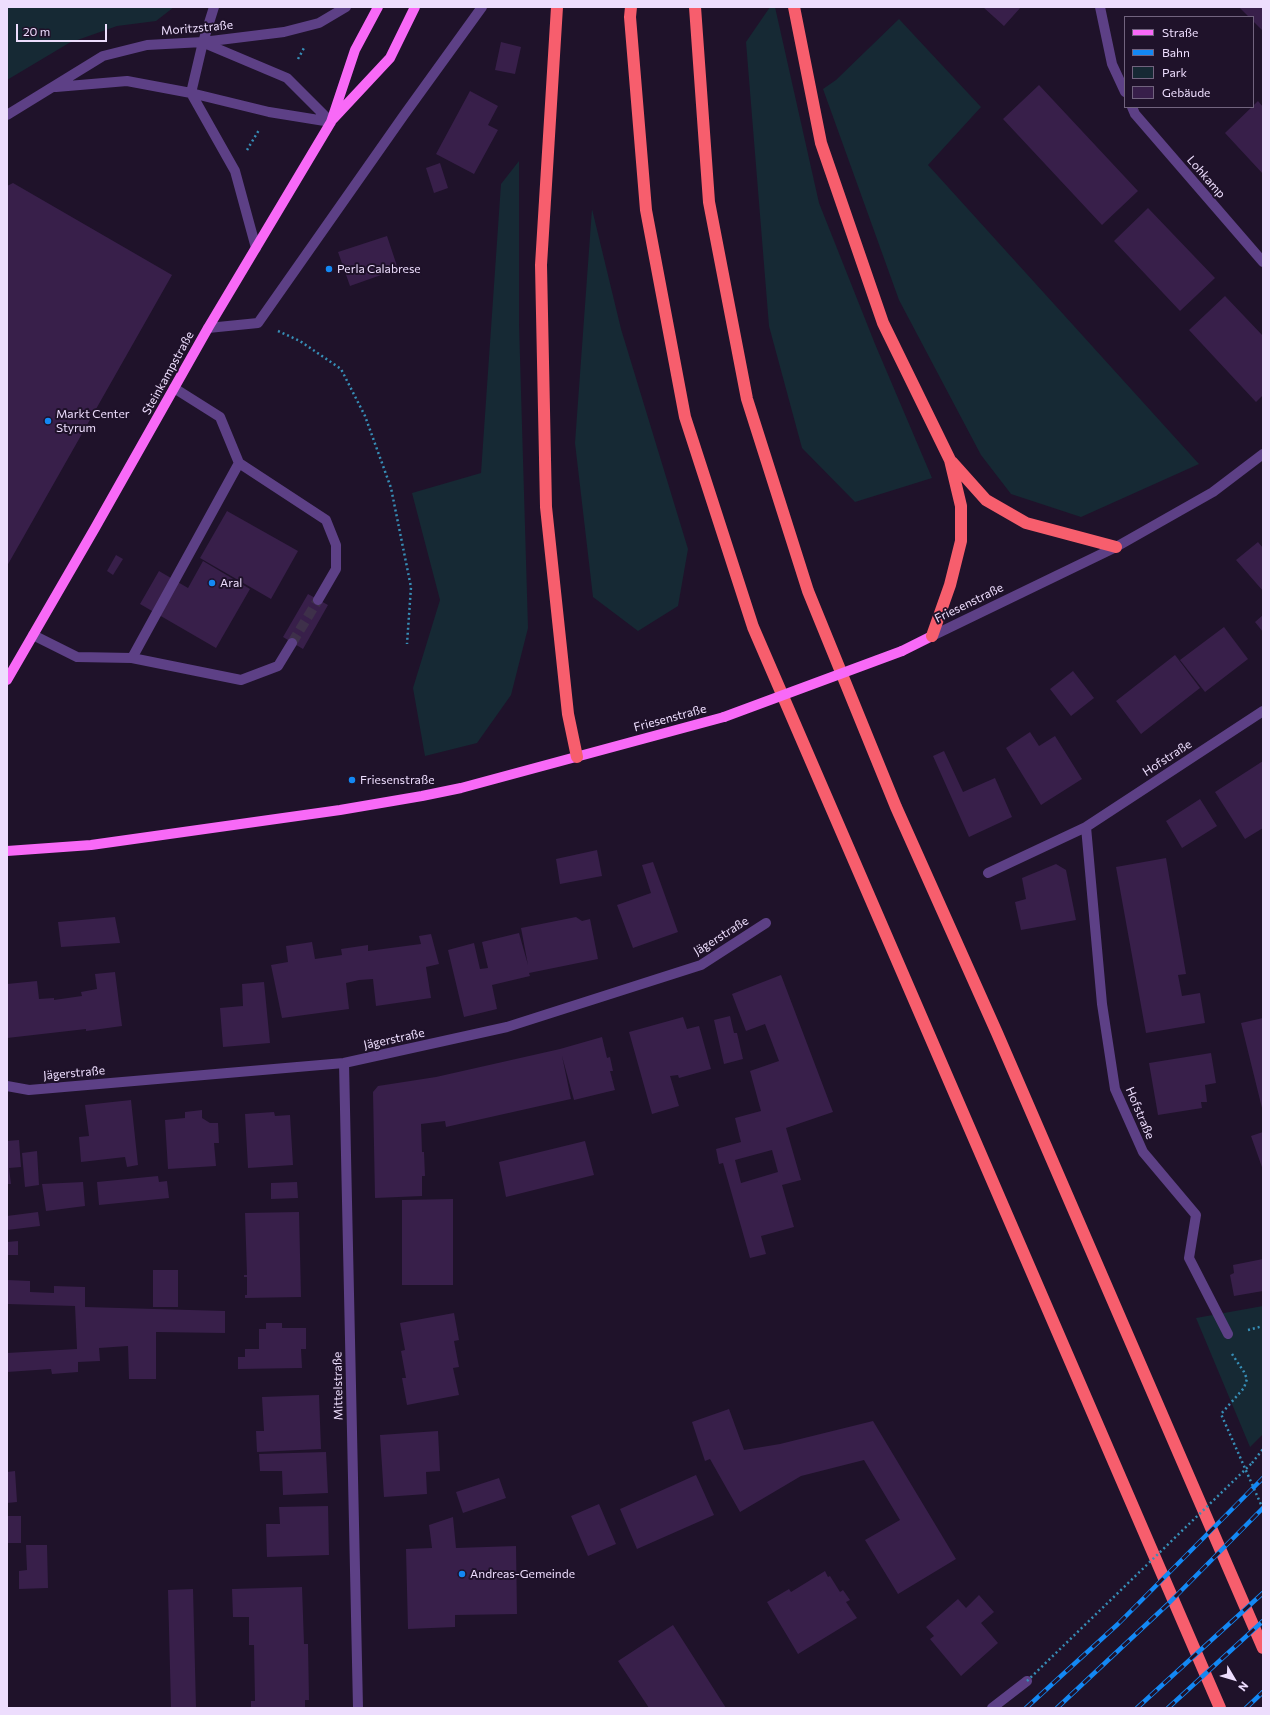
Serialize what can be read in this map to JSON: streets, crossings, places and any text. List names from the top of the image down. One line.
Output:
{"streets":{"main road":["Steinkampstraße","Friesenstraße"],"street":["Moritzstraße","Lohkamp","Hofstraße","Jägerstraße","Mittelstraße"]},"crossings":[["Moritzstraße","Steinkampstraße"],["Jägerstraße","Mittelstraße"]],"places":["Perla Calabrese","Markt Center Styrum","Aral","Friesenstraße","Andreas-Gemeinde"],"legend":["Straße","Bahn","Park","Gebäude"],"scale_bar":"20 m","north":"bottom right"}
